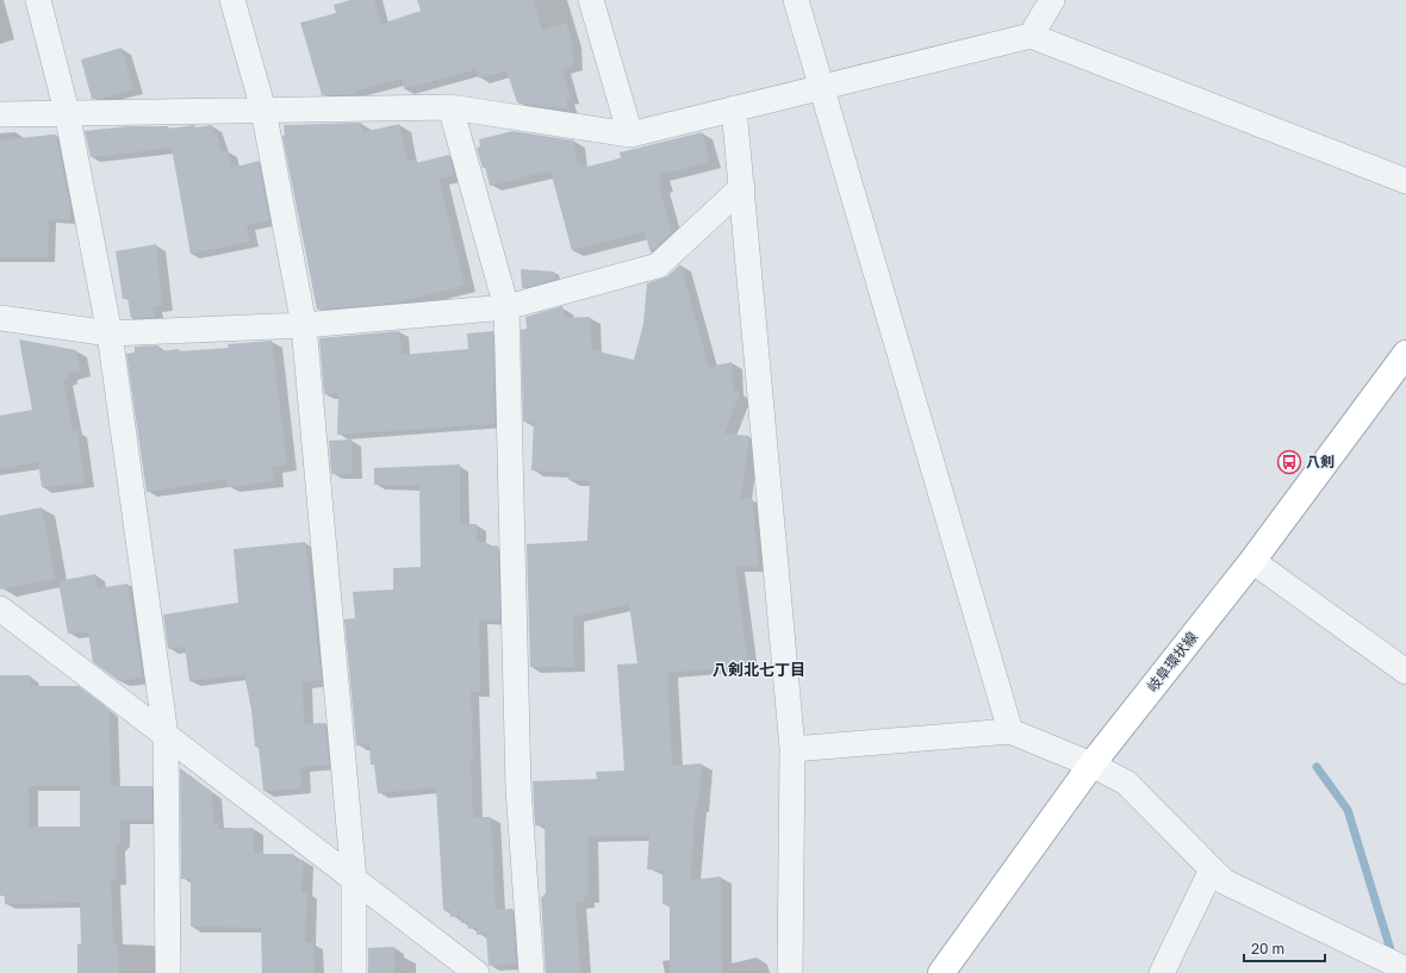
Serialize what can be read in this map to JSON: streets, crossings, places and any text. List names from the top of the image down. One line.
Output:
{"streets":{"main road":["岐阜環状線"]},"districts":["八剣北七丁目"],"places":{"bus stop":["八剣"]},"scale_bar":"20 m"}
